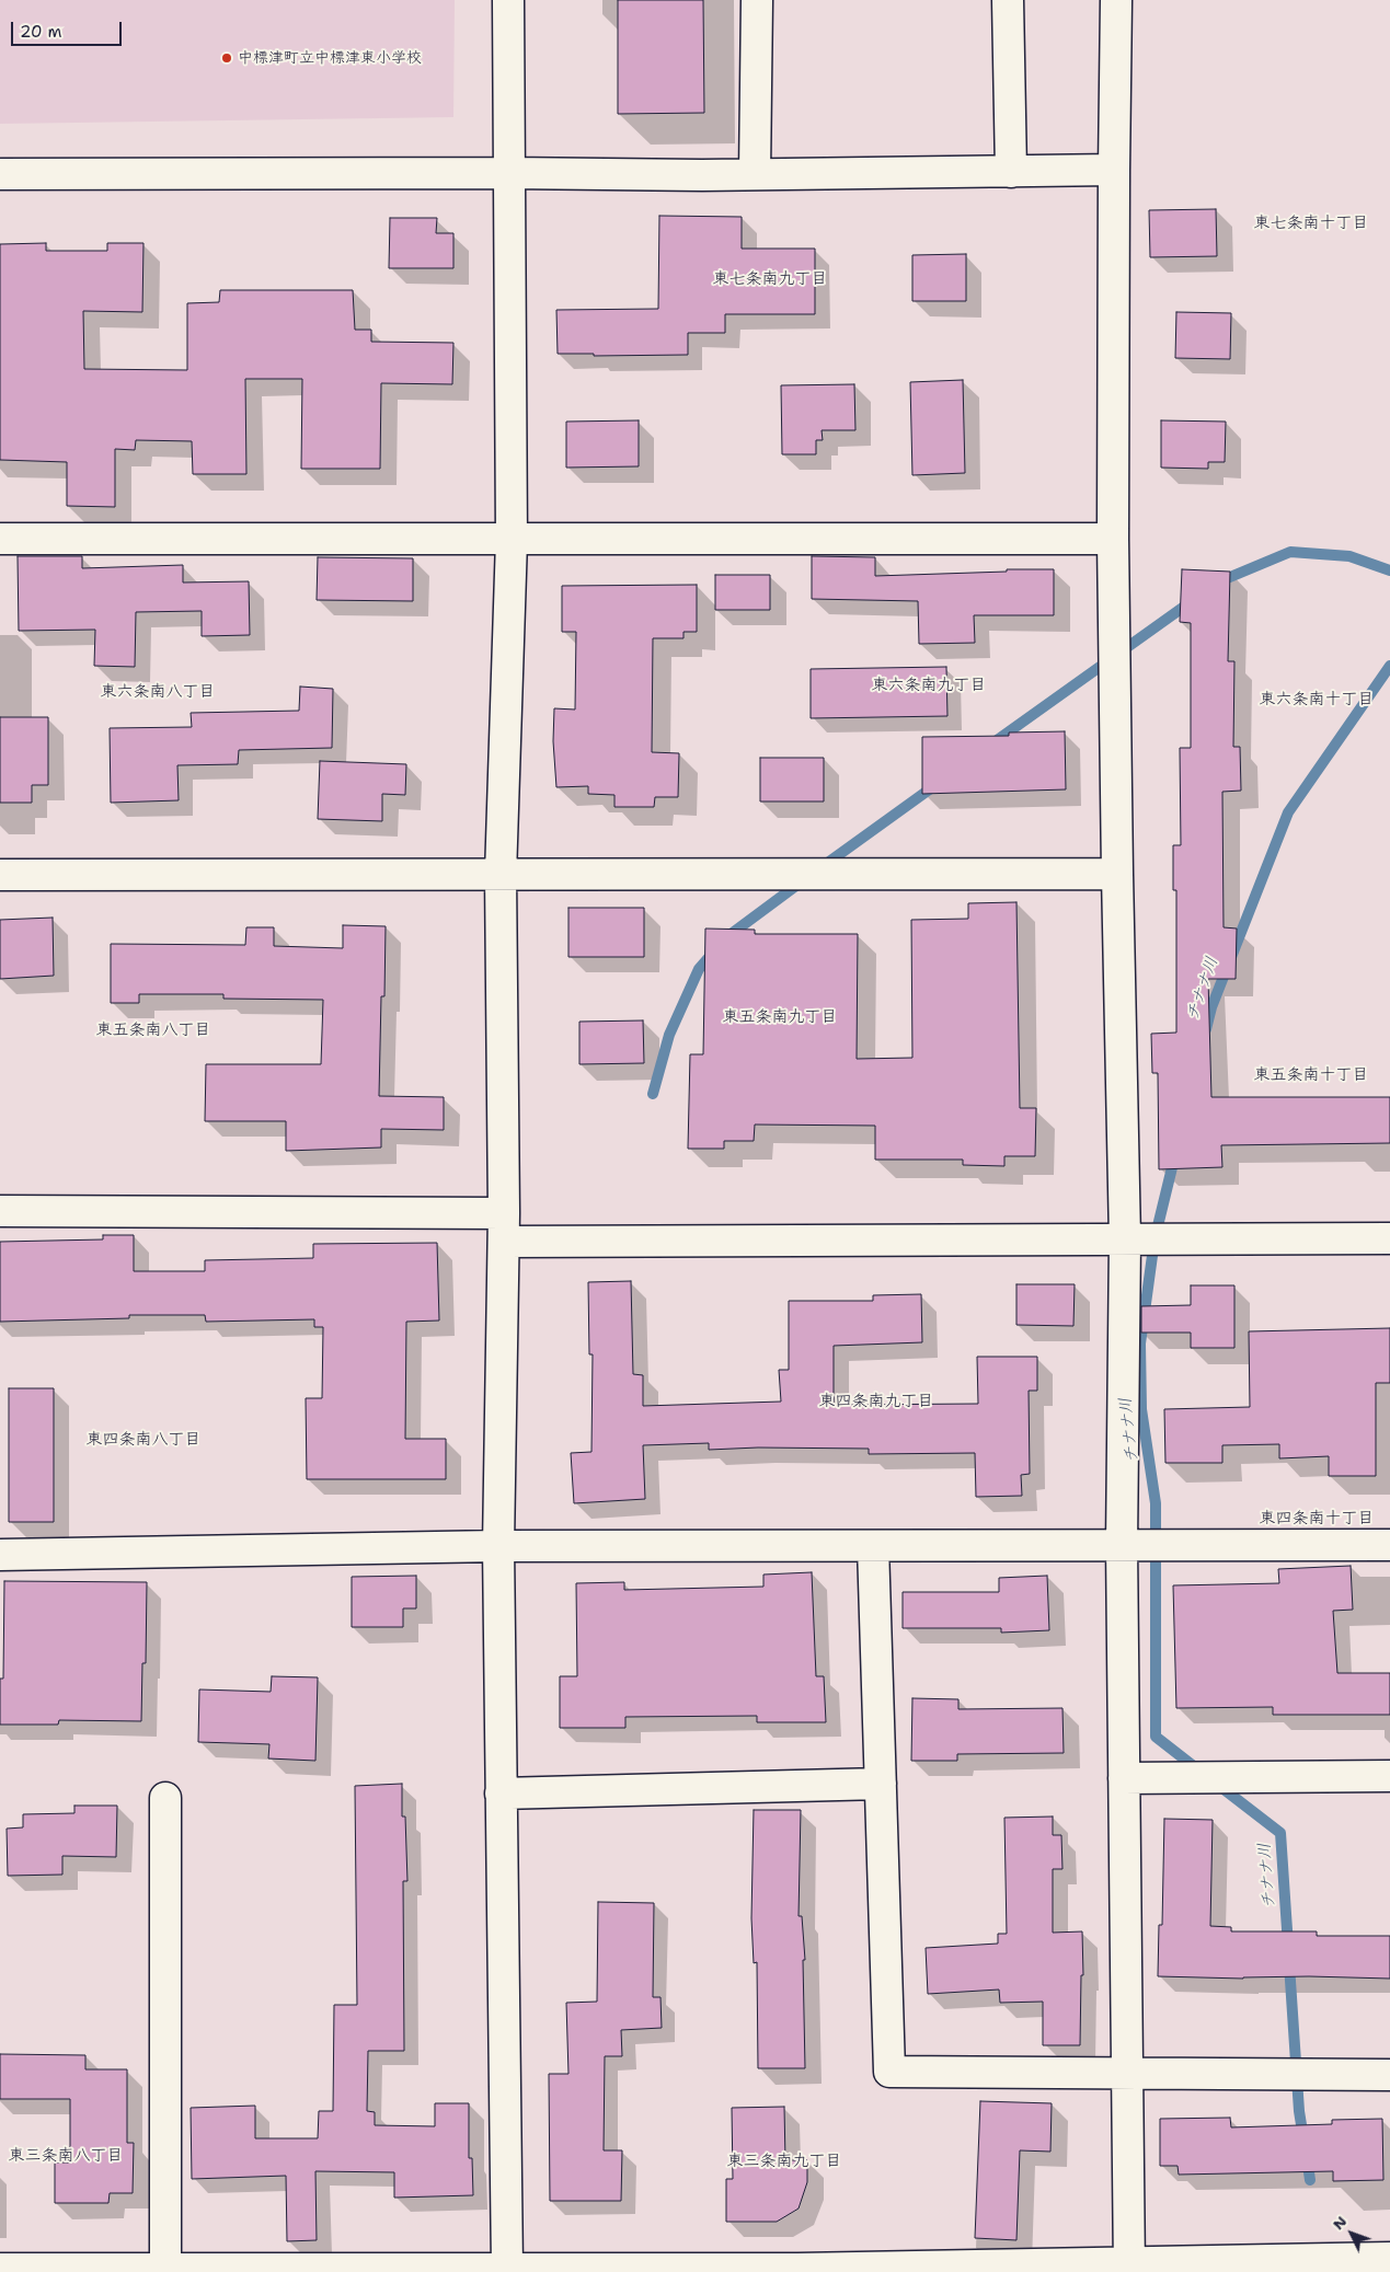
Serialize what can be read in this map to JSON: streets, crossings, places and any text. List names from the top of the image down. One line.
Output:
{"districts":["東七条南十丁目","東七条南九丁目","東六条南九丁目","東六条南八丁目","東六条南十丁目","東五条南九丁目","東五条南八丁目","東五条南十丁目","東四条南九丁目","東四条南八丁目","東四条南十丁目","東三条南八丁目","東三条南九丁目"],"water":["チナナ川"],"places":["中標津町立中標津東小学校"],"scale_bar":"20 m","north":"top left"}
